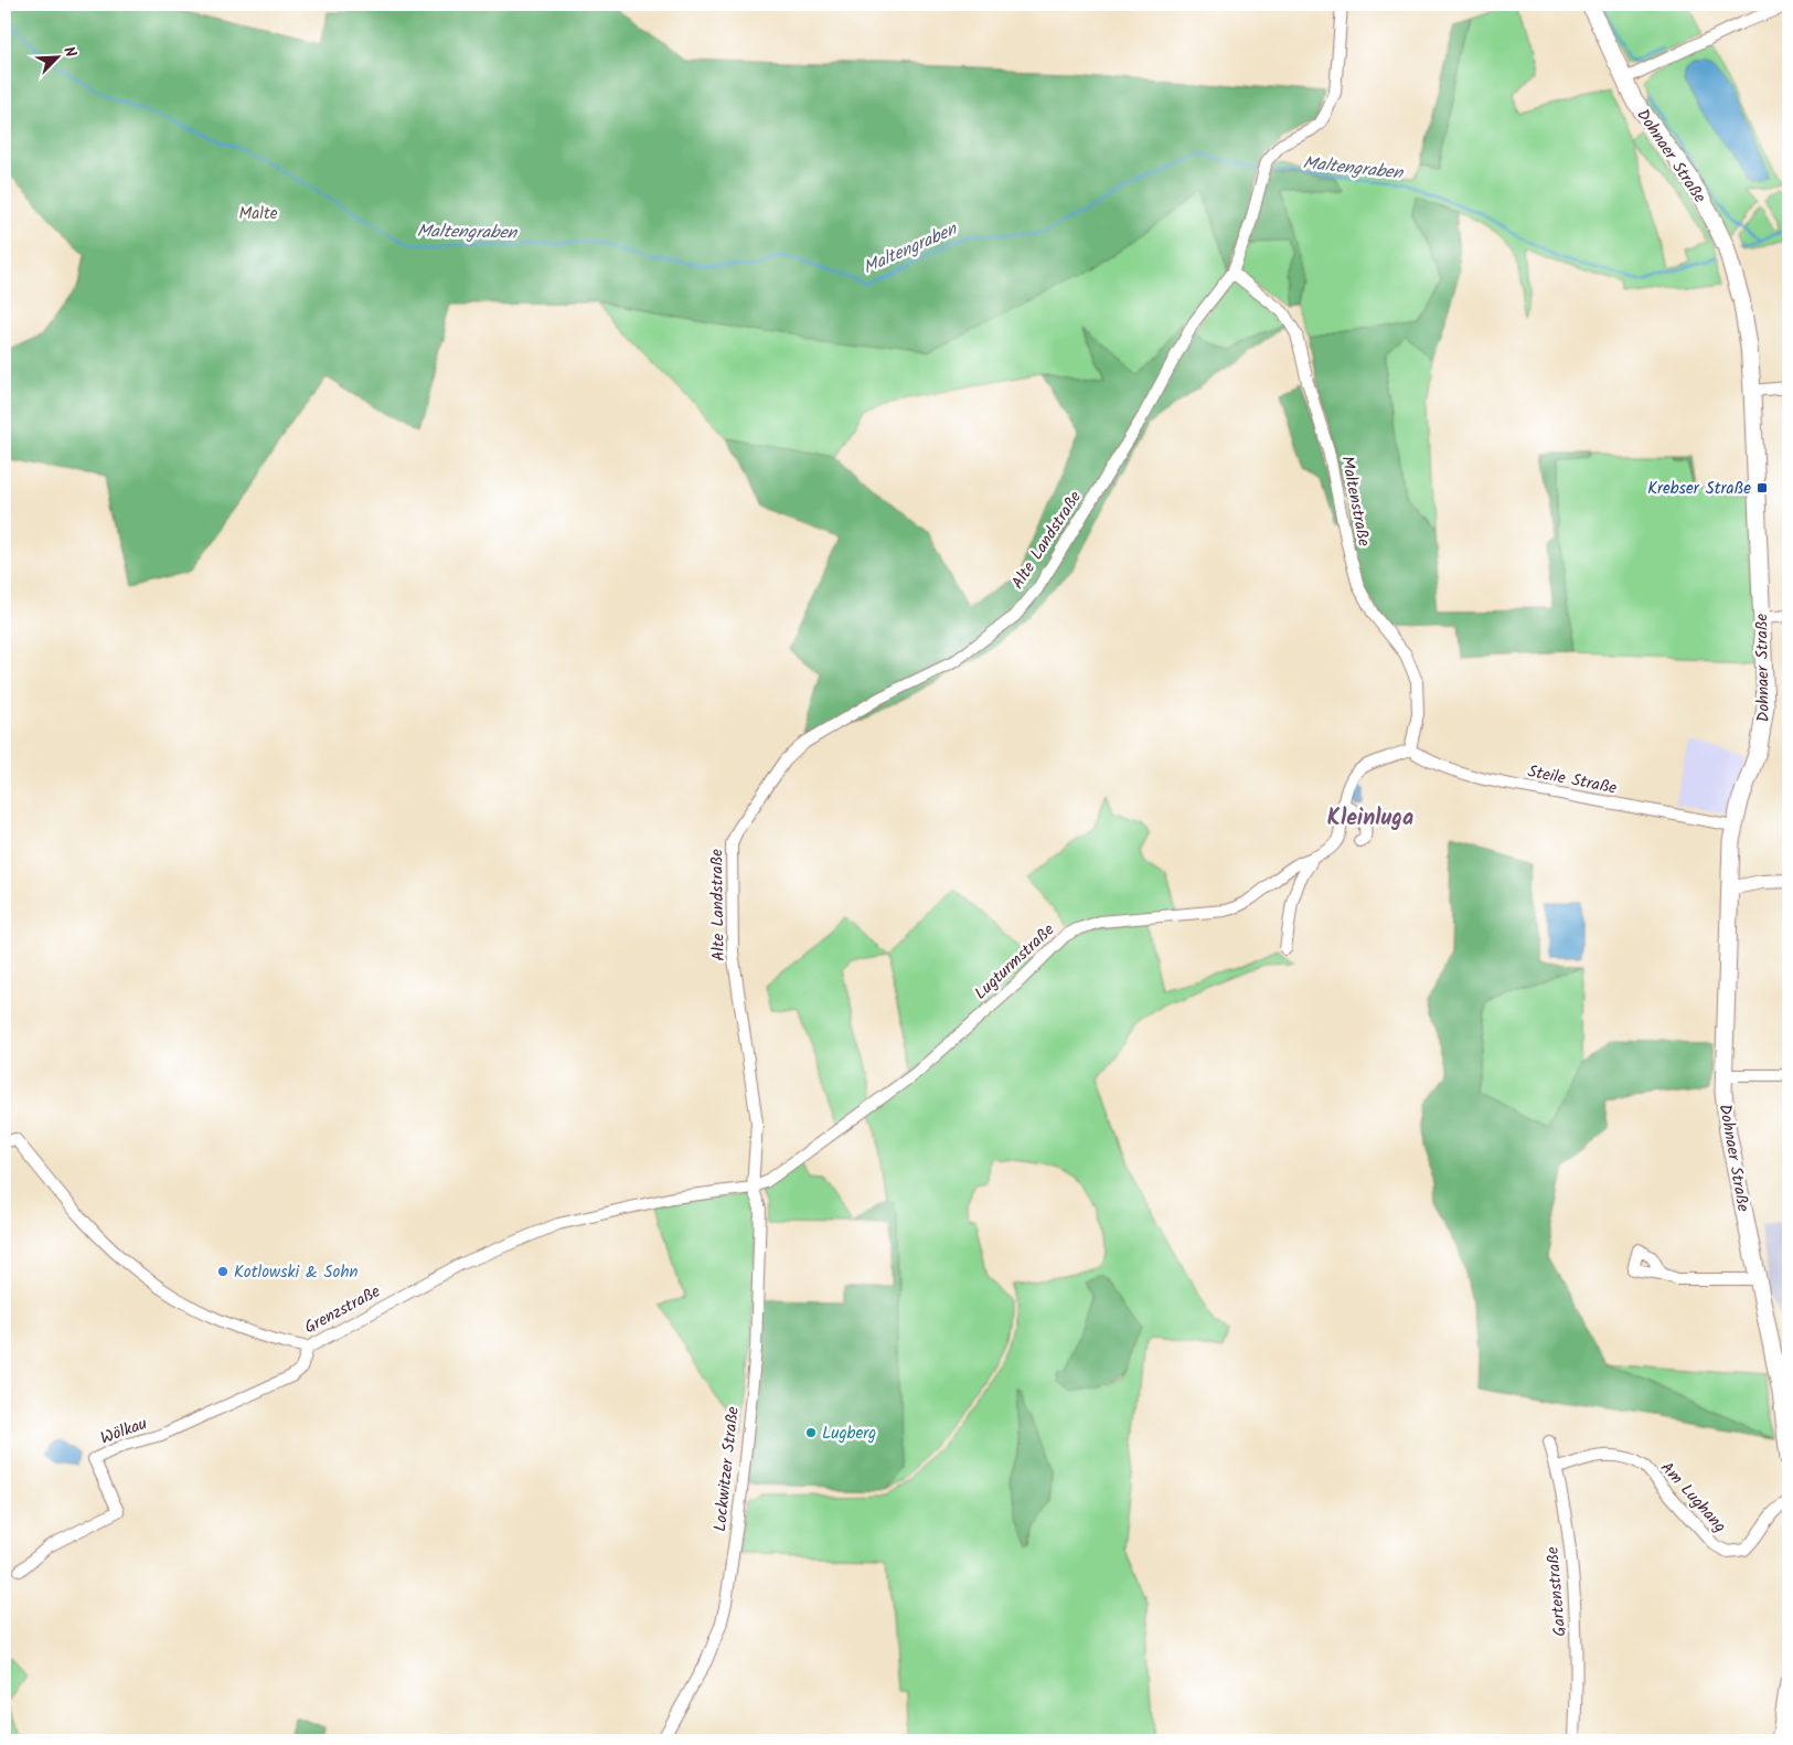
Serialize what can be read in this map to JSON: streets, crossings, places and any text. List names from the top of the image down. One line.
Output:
{"streets":{"main road":["Dohnaer Straße"],"street":["Maltenstraße","Alte Landstraße","Steile Straße","Lugturmstraße","Grenzstraße","Wölkau","Lockwitzer Straße","Am Lughang","Gartenstraße"]},"crossings":[["Dohnaer Straße","Steile Straße"],["Maltenstraße","Alte Landstraße"],["Maltenstraße","Steile Straße"],["Alte Landstraße","Lugturmstraße"],["Alte Landstraße","Grenzstraße"],["Alte Landstraße","Lockwitzer Straße"],["Lugturmstraße","Grenzstraße"],["Lugturmstraße","Lockwitzer Straße"],["Grenzstraße","Wölkau"],["Grenzstraße","Lockwitzer Straße"],["Am Lughang","Gartenstraße"]],"districts":["Kleinluga"],"water":["Maltengraben"],"parks":["Malte"],"places":{"transit":["Krebser Straße"],"other":["Kotlowski & Sohn","Lugberg"]},"north":"top right"}
